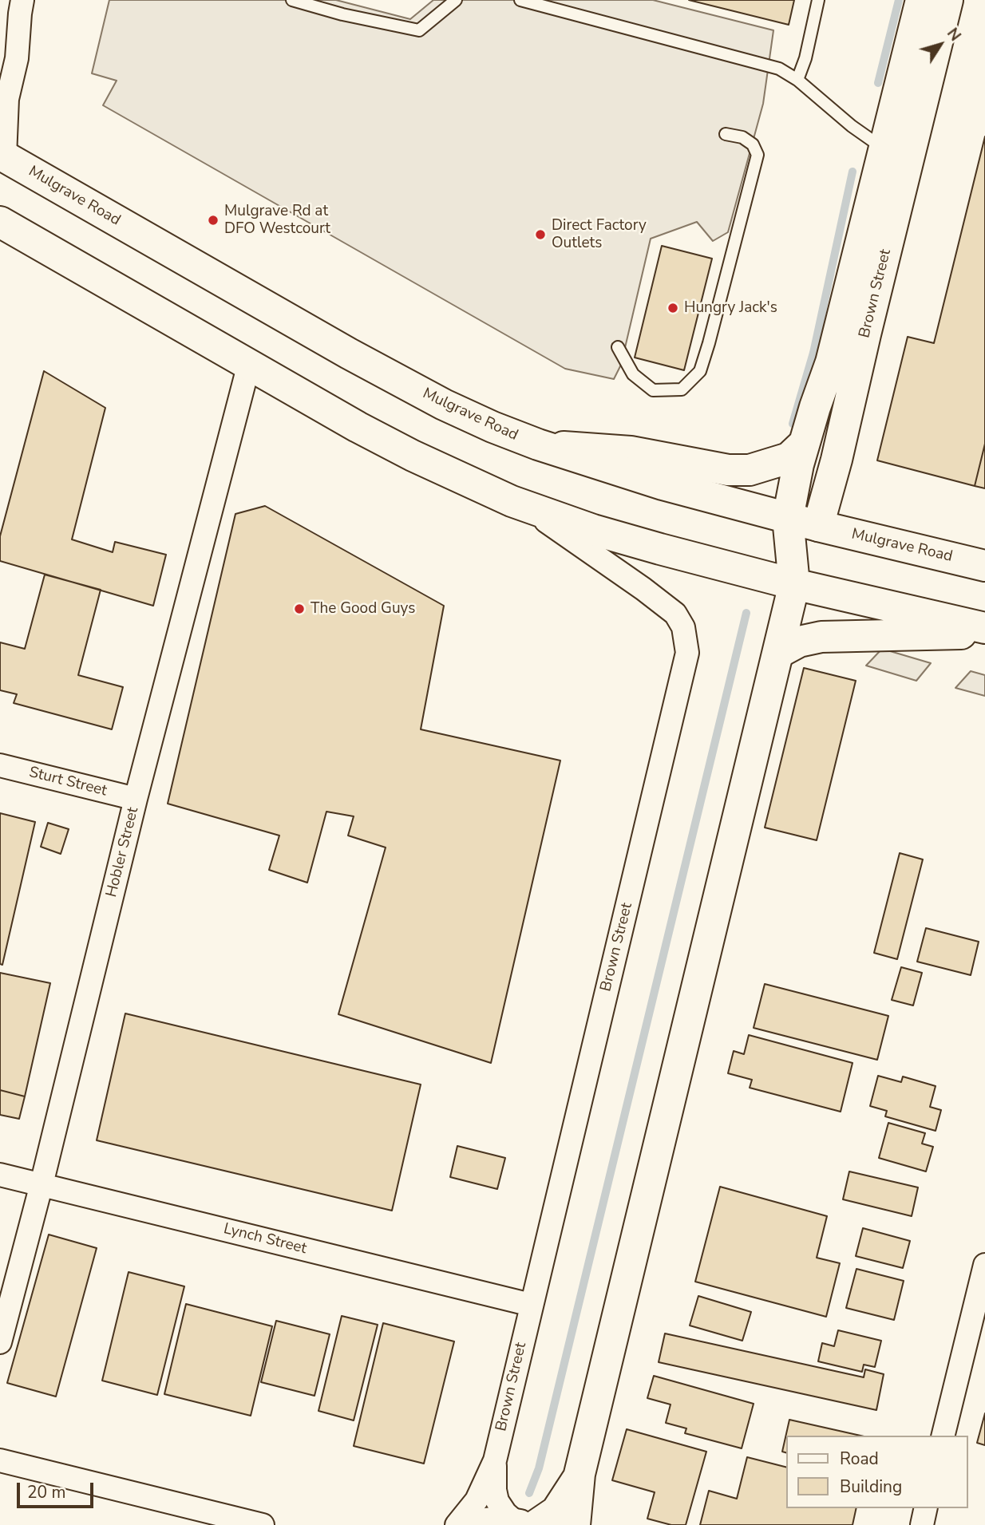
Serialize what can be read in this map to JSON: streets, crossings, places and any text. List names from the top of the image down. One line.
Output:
{"streets":{"main road":["Mulgrave Road","Brown Street"],"street":["Sturt Street","Hobler Street","Lynch Street"]},"crossings":[["Mulgrave Road","Brown Street"],["Brown Street","Lynch Street"],["Sturt Street","Hobler Street"],["Hobler Street","Lynch Street"]],"places":["Mulgrave Rd at DFO Westcourt","Direct Factory Outlets","Hungry Jack's","The Good Guys"],"legend":["Road","Building"],"scale_bar":"20 m","north":"top right"}
